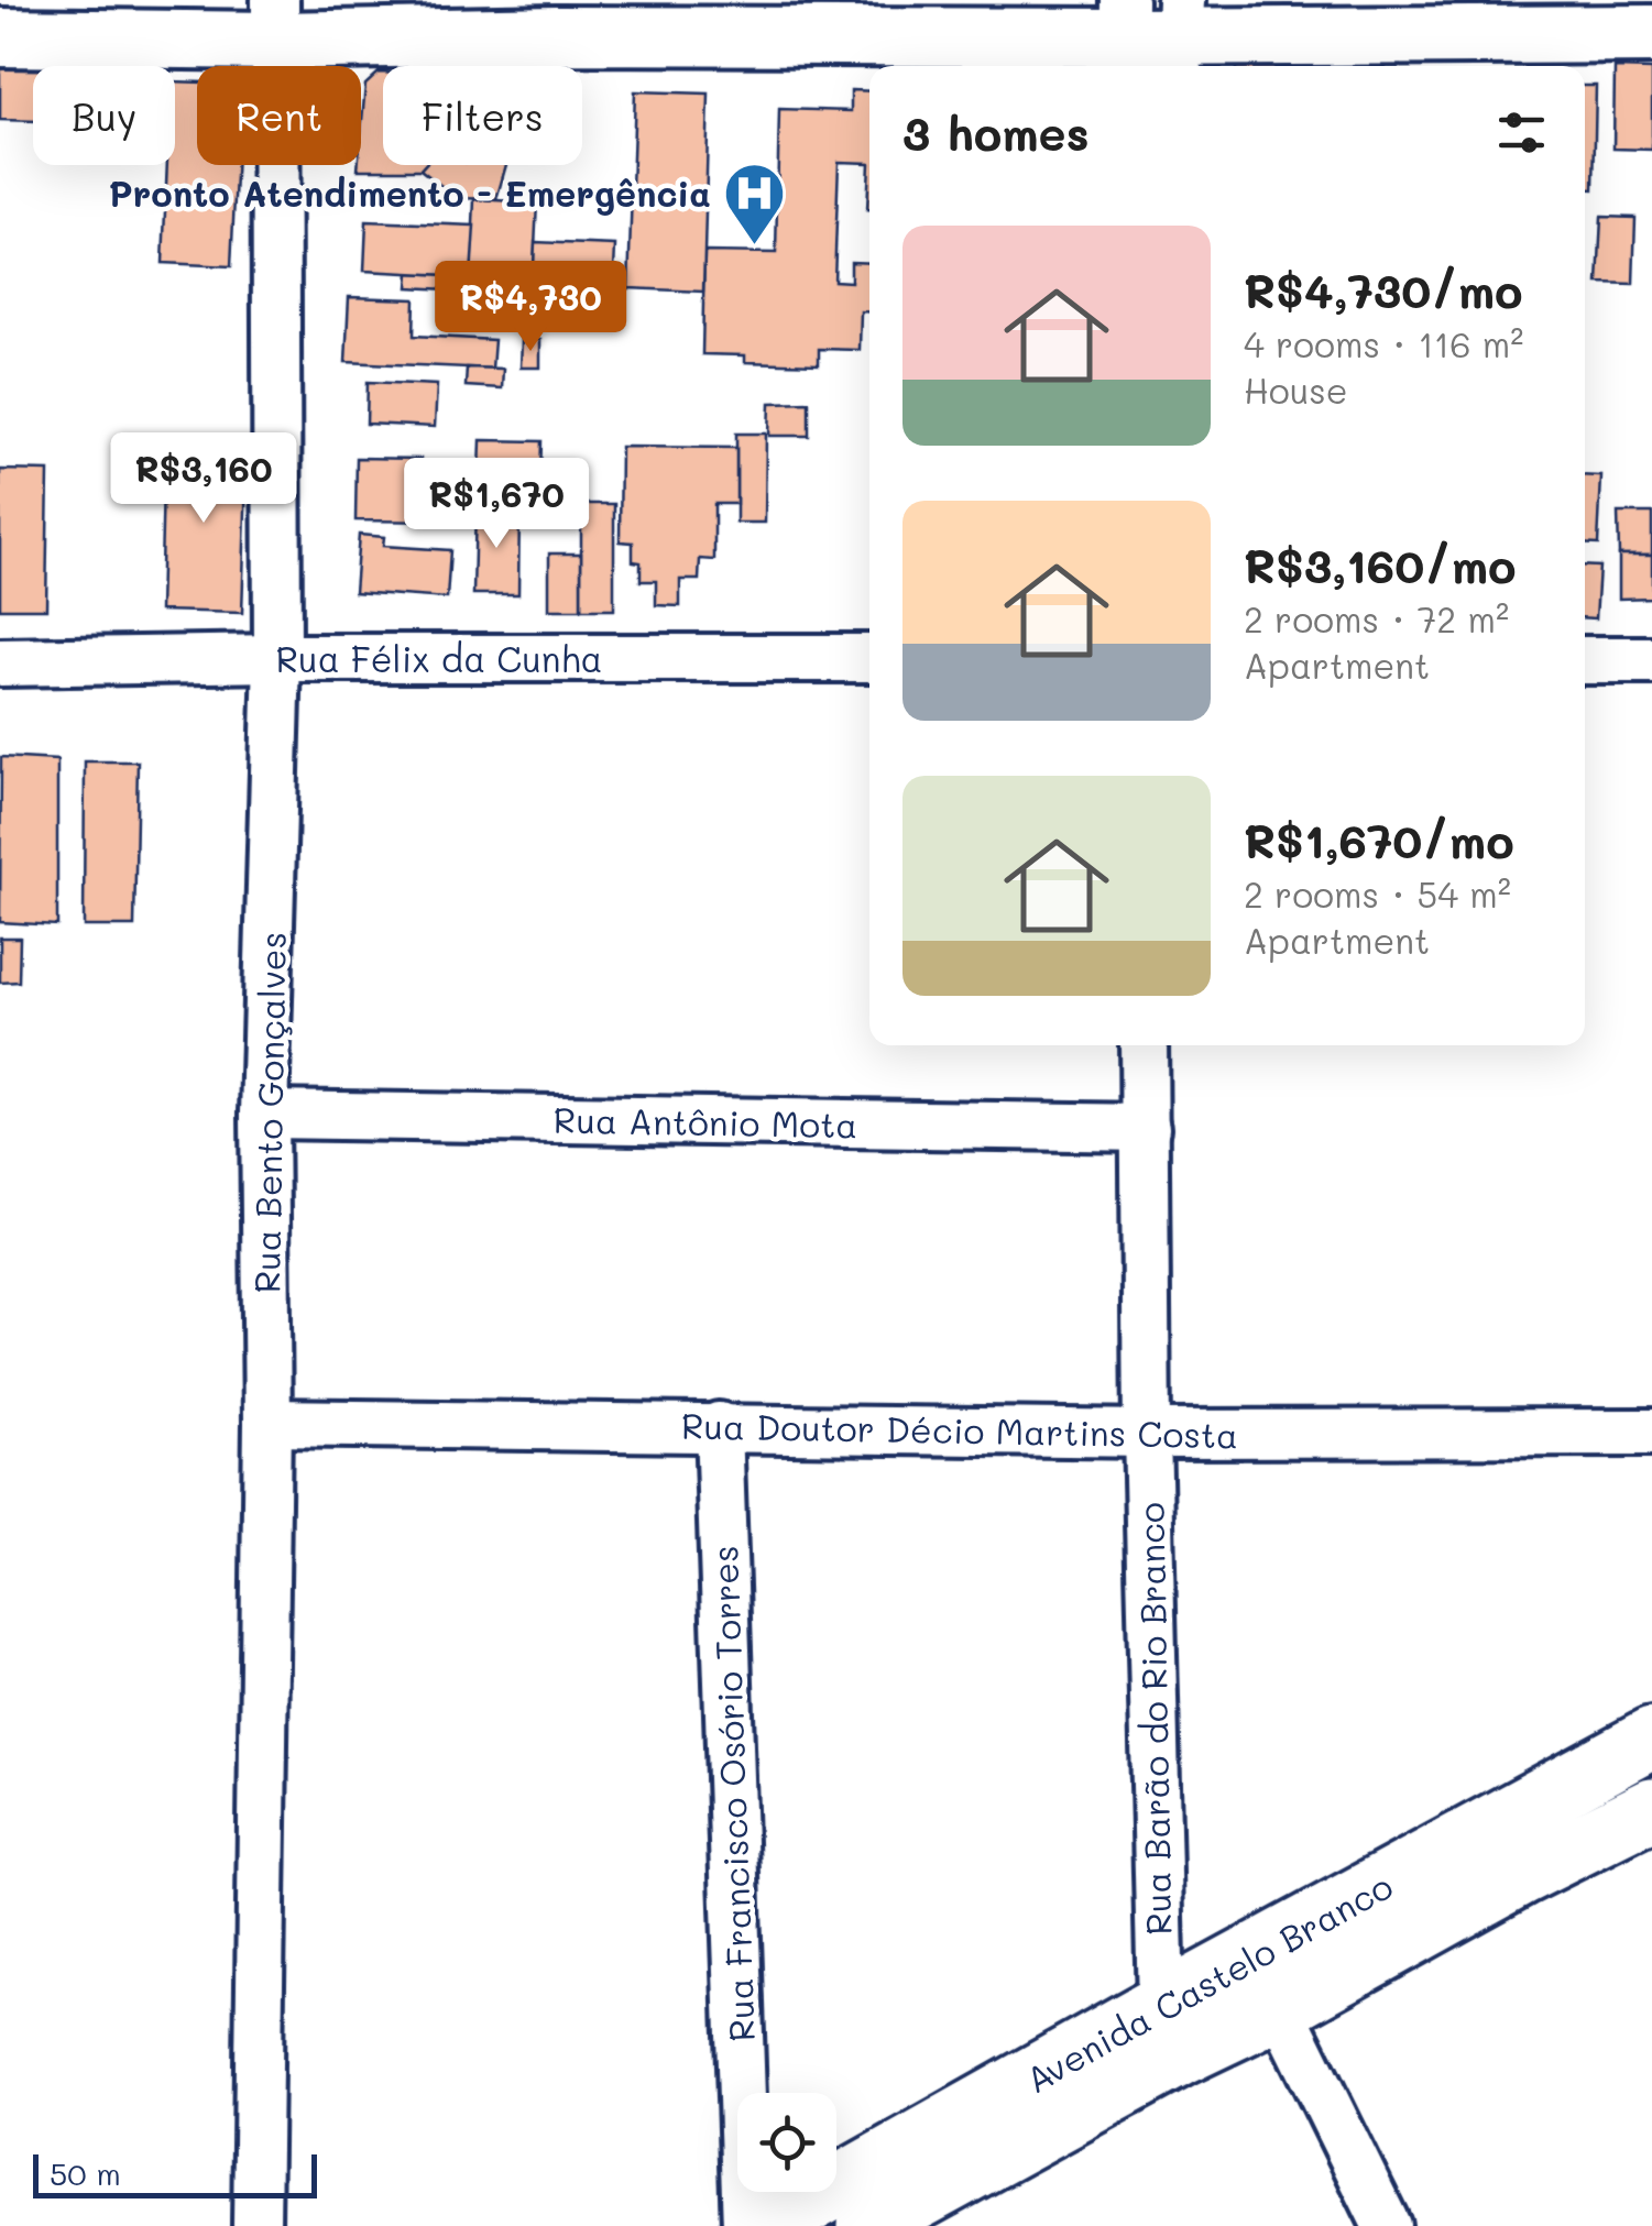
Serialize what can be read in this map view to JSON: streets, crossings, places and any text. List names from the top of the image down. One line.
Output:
{"streets":{"main road":["Avenida Castelo Branco"],"street":["Rua Félix da Cunha","Rua Bento Gonçalves","Rua Antônio Mota","Rua Doutor Décio Martins Costa","Rua Barão do Rio Branco","Rua Francisco Osório Torres"]},"crossings":[["Rua Félix da Cunha","Rua Bento Gonçalves"],["Rua Bento Gonçalves","Rua Antônio Mota"],["Rua Bento Gonçalves","Rua Doutor Décio Martins Costa"],["Rua Antônio Mota","Rua Barão do Rio Branco"],["Rua Doutor Décio Martins Costa","Rua Barão do Rio Branco"],["Rua Doutor Décio Martins Costa","Rua Francisco Osório Torres"],["Rua Barão do Rio Branco","Avenida Castelo Branco"]],"places":{"hospital":["Pronto Atendimento - Emergência"]},"scale_bar":"50 m","page":{"chip":["Buy","Rent","Filters"],"heading":"3 homes","list":[{"name":"R$4,730/mo","note":"4 rooms · 116 m² · House"},{"name":"R$3,160/mo","note":"2 rooms · 72 m² · Apartment"},{"name":"R$1,670/mo","note":"2 rooms · 54 m² · Apartment"}],"price":["R$4,730","R$3,160","R$1,670"],"scale":"50 m"}}
